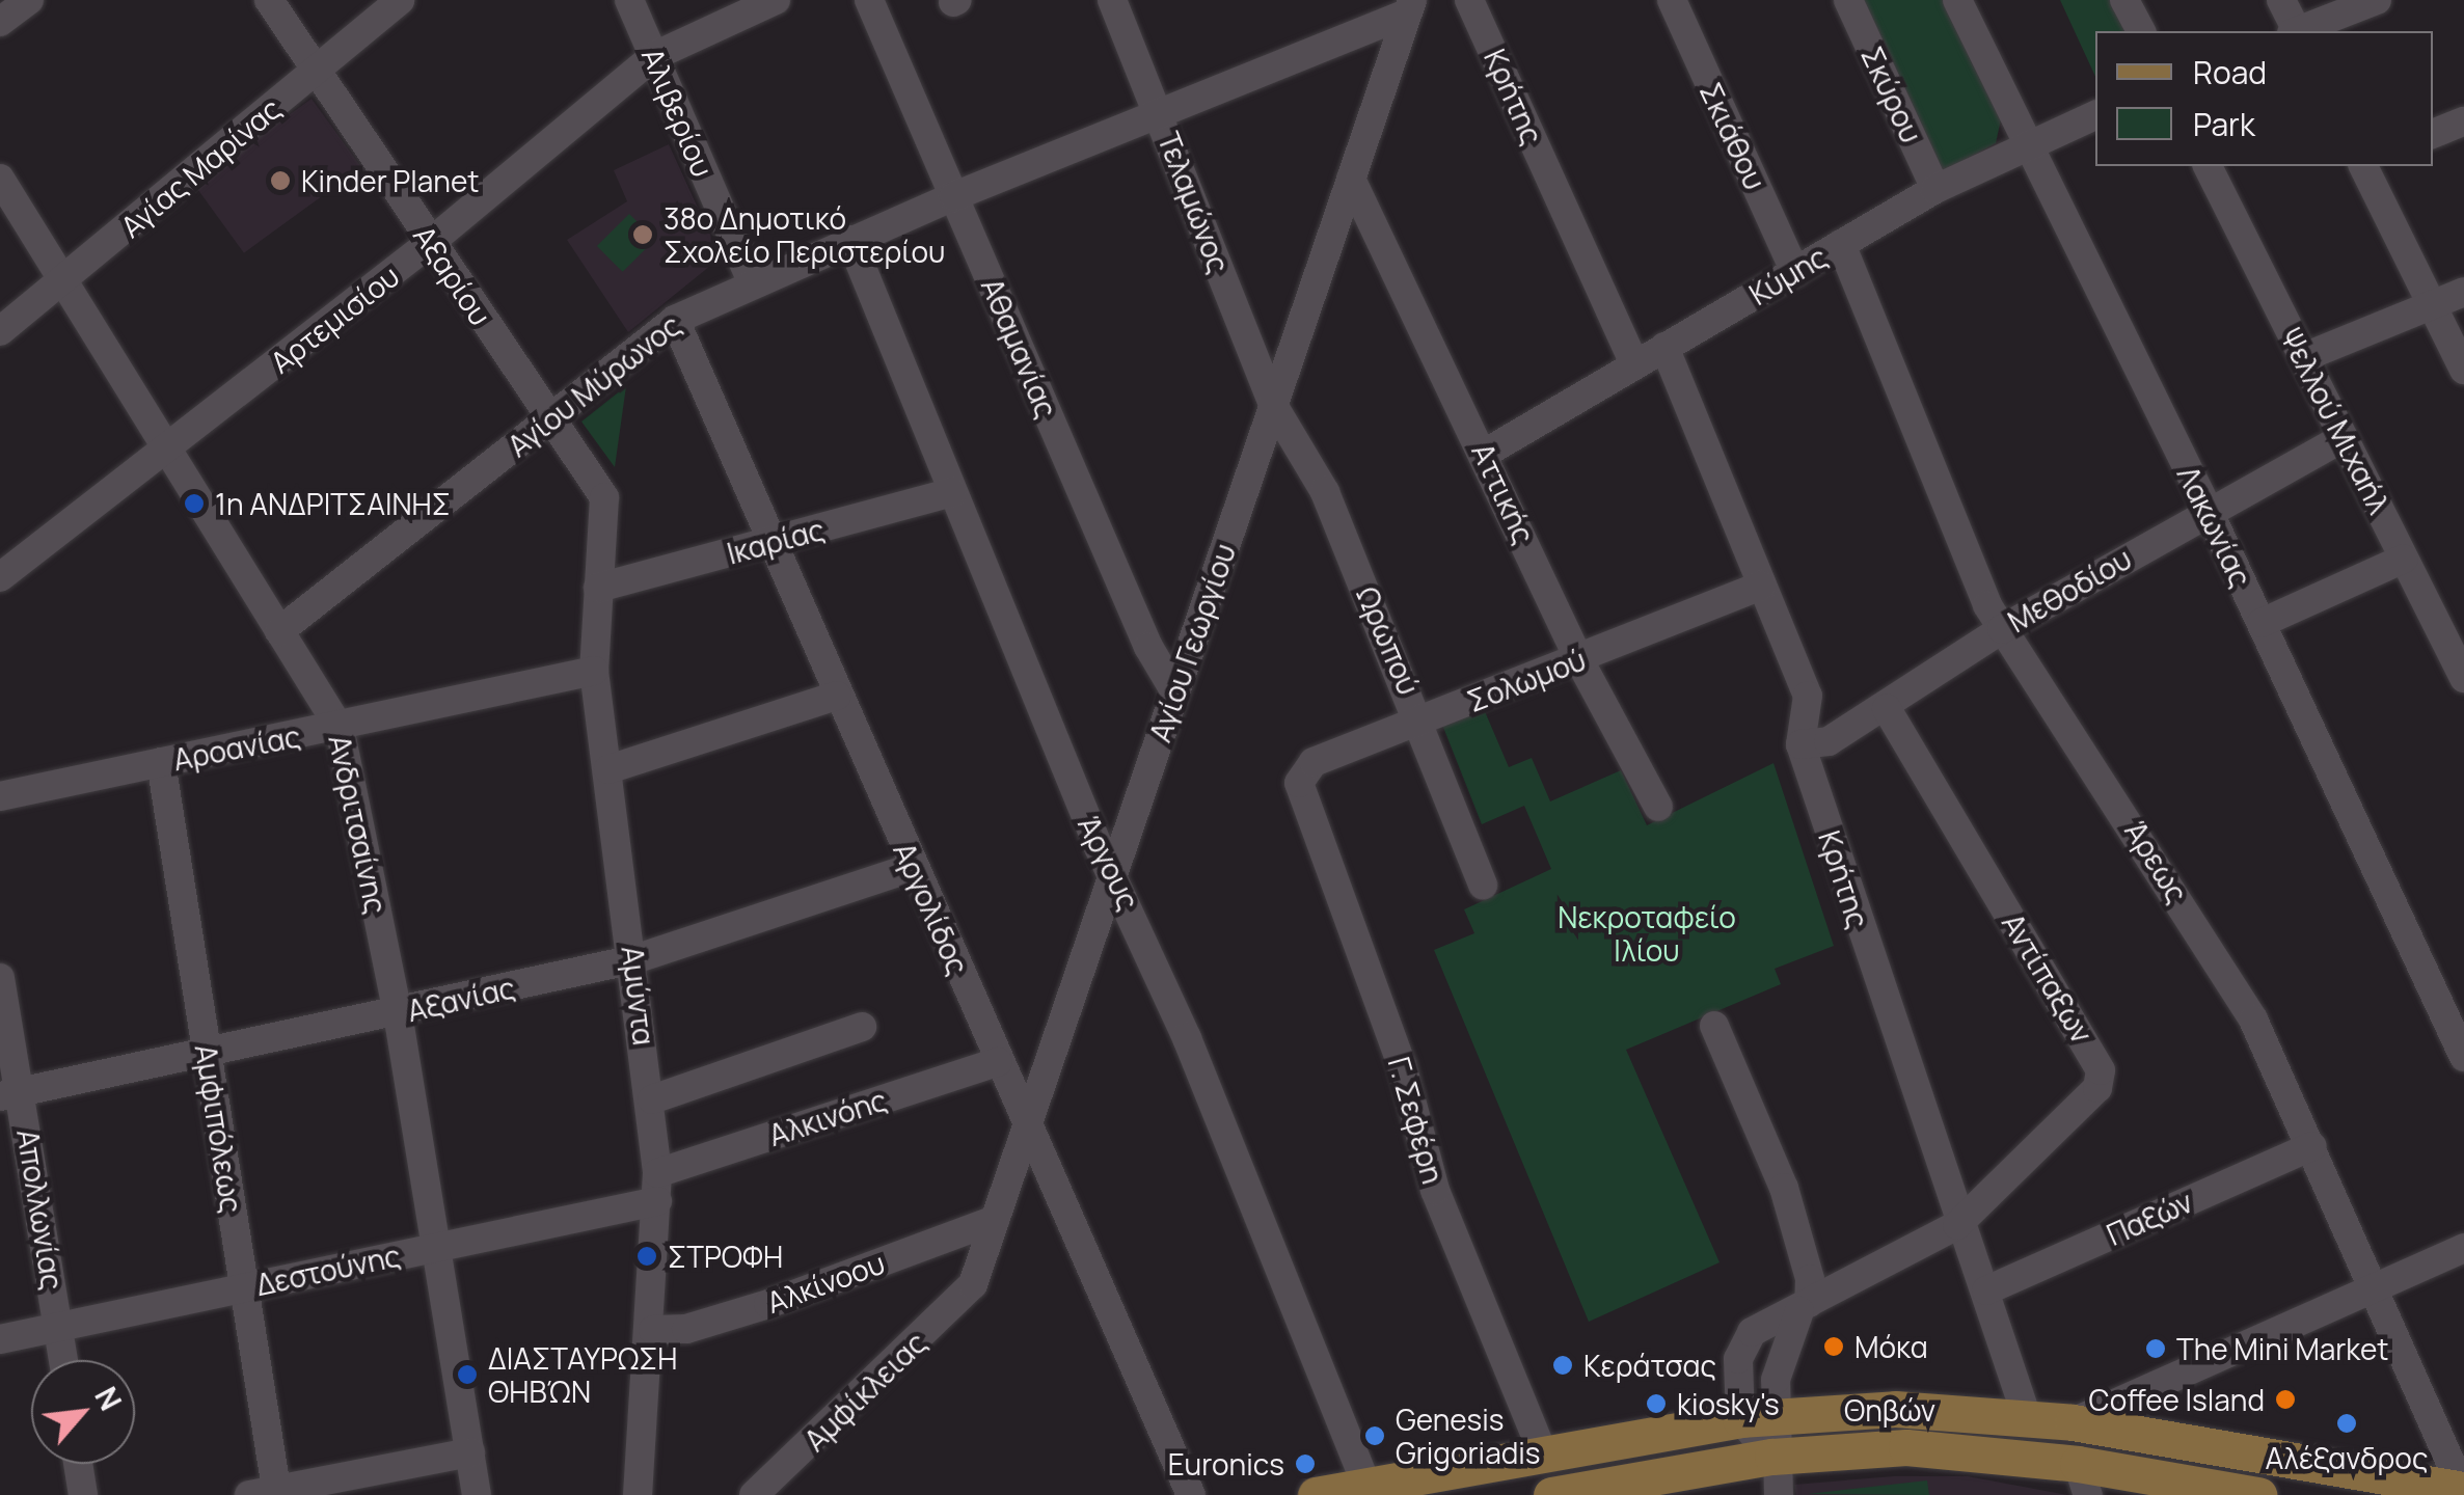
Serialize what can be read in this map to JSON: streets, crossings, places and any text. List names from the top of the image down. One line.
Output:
{"streets":{"main road":["Θηβών"],"street":["Σκύρου","Κρήτης","Αλιβερίου","Σκιάθου","Αγίας Μαρίνας","Τελαμώνος","Αξαρίου","Κύμης","Αρτεμισίου","Αθαμανίας","Αγίου Μύρωνος","Ψελλού Μιχαήλ","Αττικής","Λακωνίας","Ικαρίας","Μεθοδίου","Ωρωπού","Αγίου Γεωργίου","Σολωμού","Αροανίας","Ανδριτσαίνης","Άρεως","Άργους","Αργολίδος","Αντίπαξων","Αμύντα","Αξανίας","Αλκινόης","Γ. Σεφέρη","Αμφιπόλεως","Απολλωνίας","Παξών","Δεστούνης","Αλκίνοου","Αμφίκλειας"]},"crossings":[["Σκύρου","Κύμης"],["Κρήτης","Κύμης"],["Κρήτης","Μεθοδίου"],["Κρήτης","Σολωμού"],["Κρήτης","Αντίπαξων"],["Κρήτης","Παξών"],["Κρήτης","Θηβών"],["Αλιβερίου","Αρτεμισίου"],["Αλιβερίου","Αγίου Μύρωνος"],["Σκιάθου","Κύμης"],["Αγίας Μαρίνας","Αξαρίου"],["Αγίας Μαρίνας","Ανδριτσαίνης"],["Τελαμώνος","Αγίου Μύρωνος"],["Τελαμώνος","Ωρωπού"],["Τελαμώνος","Αγίου Γεωργίου"],["Αξαρίου","Αρτεμισίου"],["Αξαρίου","Αγίου Μύρωνος"],["Αξαρίου","Αμύντα"],["Κύμης","Αττικής"],["Κύμης","Λακωνίας"],["Κύμης","Άρεως"],["Αρτεμισίου","Ανδριτσαίνης"],["Αθαμανίας","Αγίου Μύρωνος"],["Αθαμανίας","Αγίου Γεωργίου"],["Αγίου Μύρωνος","Αγίου Γεωργίου"],["Αγίου Μύρωνος","Ανδριτσαίνης"],["Αγίου Μύρωνος","Άργους"],["Αγίου Μύρωνος","Αργολίδος"],["Ψελλού Μιχαήλ","Μεθοδίου"],["Αττικής","Αγίου Γεωργίου"],["Αττικής","Σολωμού"],["Λακωνίας","Μεθοδίου"],["Ικαρίας","Άργους"],["Ικαρίας","Αργολίδος"],["Ικαρίας","Αμύντα"],["Μεθοδίου","Άρεως"],["Μεθοδίου","Αντίπαξων"],["Ωρωπού","Αγίου Γεωργίου"],["Ωρωπού","Σολωμού"],["Αγίου Γεωργίου","Άργους"],["Αγίου Γεωργίου","Αργολίδος"],["Αγίου Γεωργίου","Αλκίνοου"],["Αγίου Γεωργίου","Αμφίκλειας"],["Σολωμού","Γ. Σεφέρη"],["Αροανίας","Ανδριτσαίνης"],["Αροανίας","Αμύντα"],["Αροανίας","Αμφιπόλεως"],["Ανδριτσαίνης","Αξανίας"],["Ανδριτσαίνης","Δεστούνης"],["Άρεως","Παξών"],["Άρεως","Θηβών"],["Άργους","Θηβών"],["Αργολίδος","Αξανίας"],["Αργολίδος","Αλκινόης"],["Αντίπαξων","Θηβών"],["Αμύντα","Αξανίας"],["Αμύντα","Αλκινόης"],["Αμύντα","Δεστούνης"],["Αμύντα","Αλκίνοου"],["Αξανίας","Αμφιπόλεως"],["Αξανίας","Απολλωνίας"],["Αλκινόης","Δεστούνης"],["Γ. Σεφέρη","Θηβών"],["Αμφιπόλεως","Δεστούνης"],["Απολλωνίας","Δεστούνης"]],"parks":["Νεκροταφείο Ιλίου"],"places":["Kinder Planet","38ο Δημοτικό Σχολείο Περιστερίου","1η ΑΝΔΡΙΤΣΑΙΝΗΣ","ΣΤΡΟΦΗ","Μόκα","The Mini Market","Κεράτσας","ΔΙΑΣΤΑΥΡΩΣΗ ΘΗΒΏΝ","Coffee Island","kiosky's","Αλέξανδρος","Genesis Grigoriadis","Euronics"],"legend":["Road","Park"],"north":"top right"}
